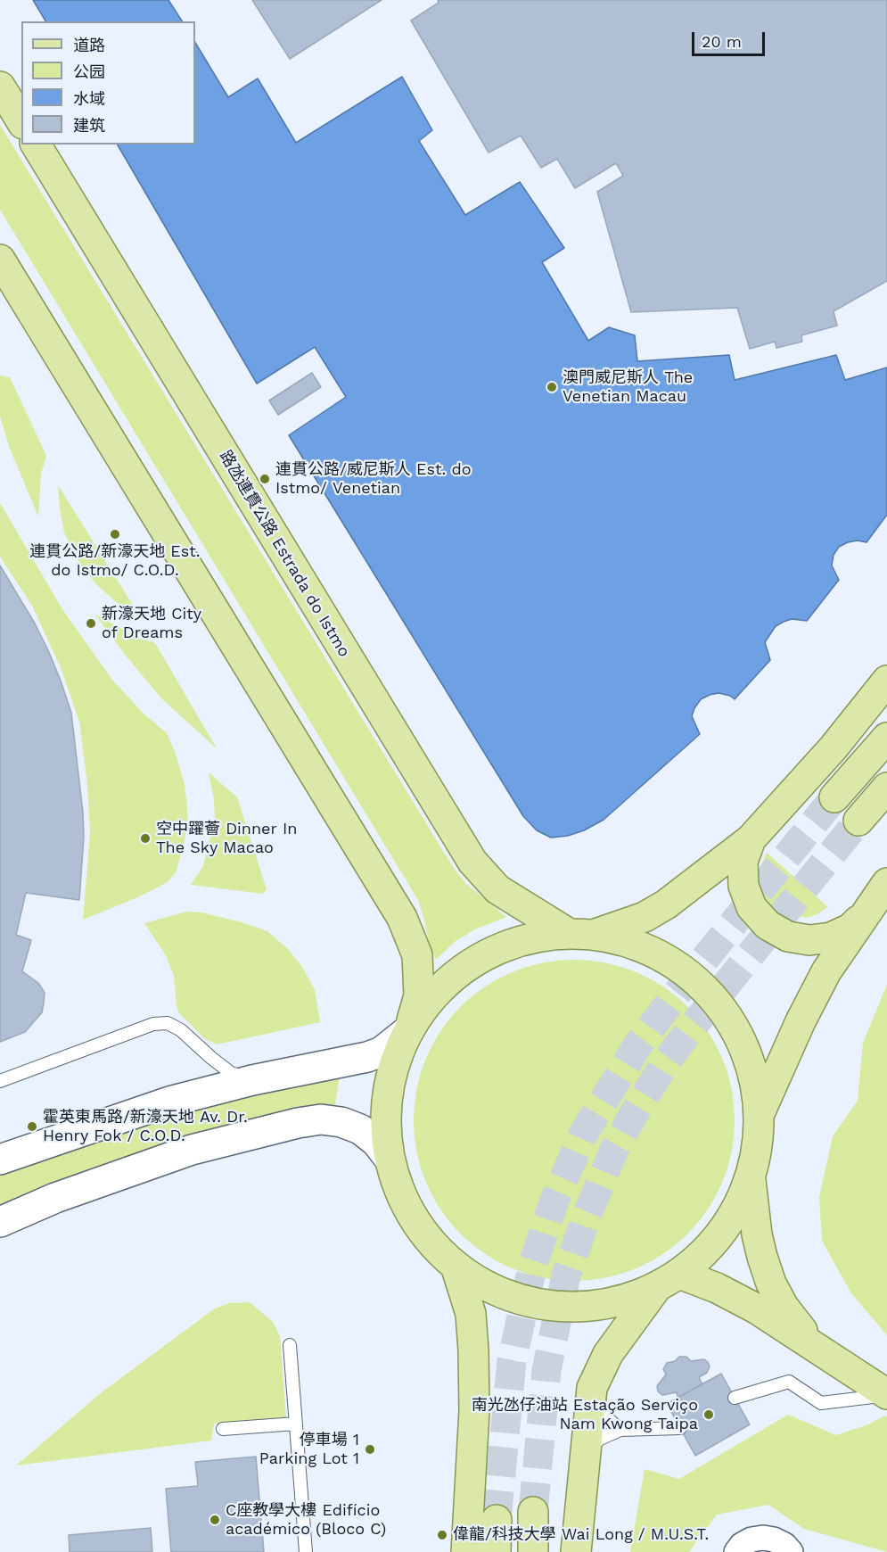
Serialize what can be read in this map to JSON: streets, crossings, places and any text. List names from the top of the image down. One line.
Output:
{"streets":{"main road":["路氹連貫公路 Estrada do Istmo"]},"places":["澳門威尼斯人 The Venetian Macau","連貫公路/威尼斯人 Est. do Istmo/ Venetian","連貫公路/新濠天地 Est. do Istmo/ C.O.D.","新濠天地 City of Dreams","空中躍薈 Dinner In The Sky Macao","霍英東馬路/新濠天地 Av. Dr. Henry Fok / C.O.D.","南光氹仔油站 Estação Serviço Nam Kwong Taipa","停車場 1 Parking Lot 1","C座教學大樓 Edifício académico (Bloco C)","偉龍/科技大學 Wai Long / M.U.S.T."],"legend":["道路","公园","水域","建筑"],"scale_bar":"20 m"}
